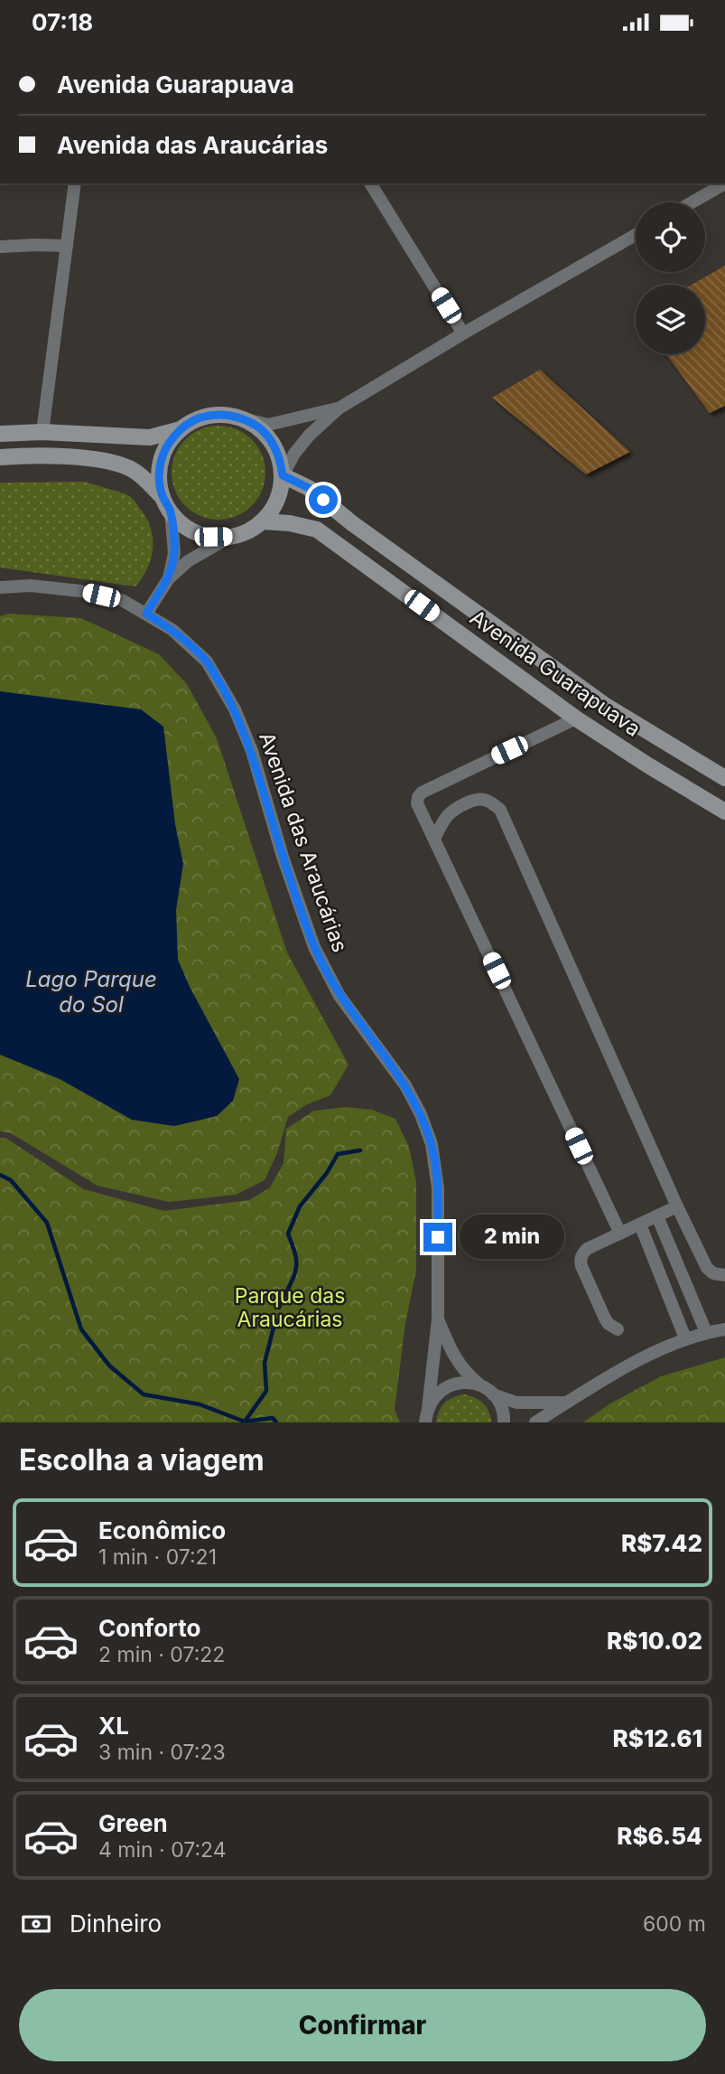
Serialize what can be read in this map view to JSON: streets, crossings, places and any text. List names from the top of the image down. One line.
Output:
{"streets":{"street":["Avenida Guarapuava","Avenida das Araucárias"]},"water":["Lago Parque do Sol"],"parks":["Parque das Araucárias"],"page":{"status":"07:18","banner":["Avenida Guarapuava","Avenida das Araucárias"],"bubble":"2 min","heading":"Escolha a viagem","list":[{"name":"Econômico","note":"1 min · 07:21","value":"R$7.42"},{"name":"Conforto","note":"2 min · 07:22","value":"R$10.02"},{"name":"XL","note":"3 min · 07:23","value":"R$12.61"},{"name":"Green","note":"4 min · 07:24","value":"R$6.54"}],"pay":["Dinheiro","600 m"],"buttons":"Confirmar"}}
